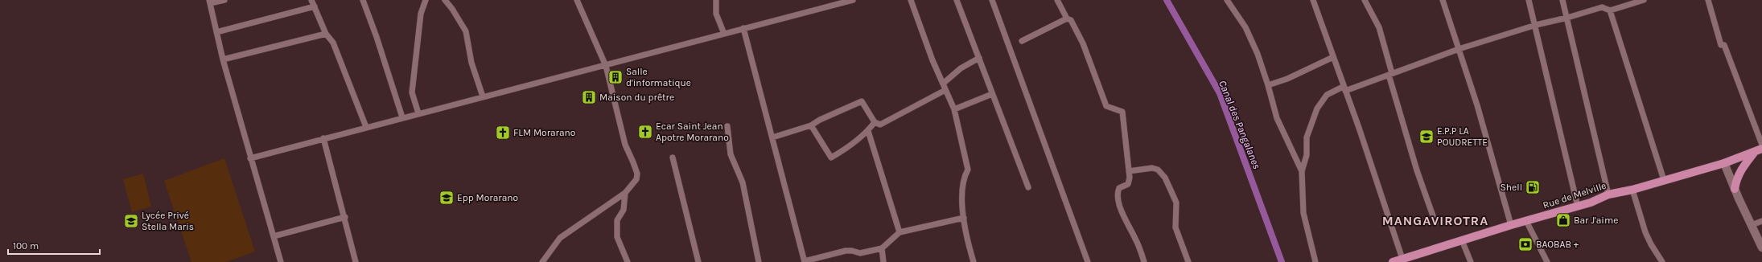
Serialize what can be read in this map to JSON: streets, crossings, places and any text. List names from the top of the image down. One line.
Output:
{"streets":{"main road":["Rue de Melville"]},"districts":["MANGAVIROTRA"],"water":["Canal des Pangalanes"],"places":{"building":["Salle d'informatique","Maison du prêtre"],"church":["Ecar Saint Jean Apotre Morarano","FLM Morarano"],"school or university":["E.P.P LA POUDRETTE","Epp Morarano","Lycée Privé Stella Maris"],"fuel station":["Shell"],"shop":["Bar J'aime"],"bank":["BAOBAB +"]},"scale_bar":"100 m"}
